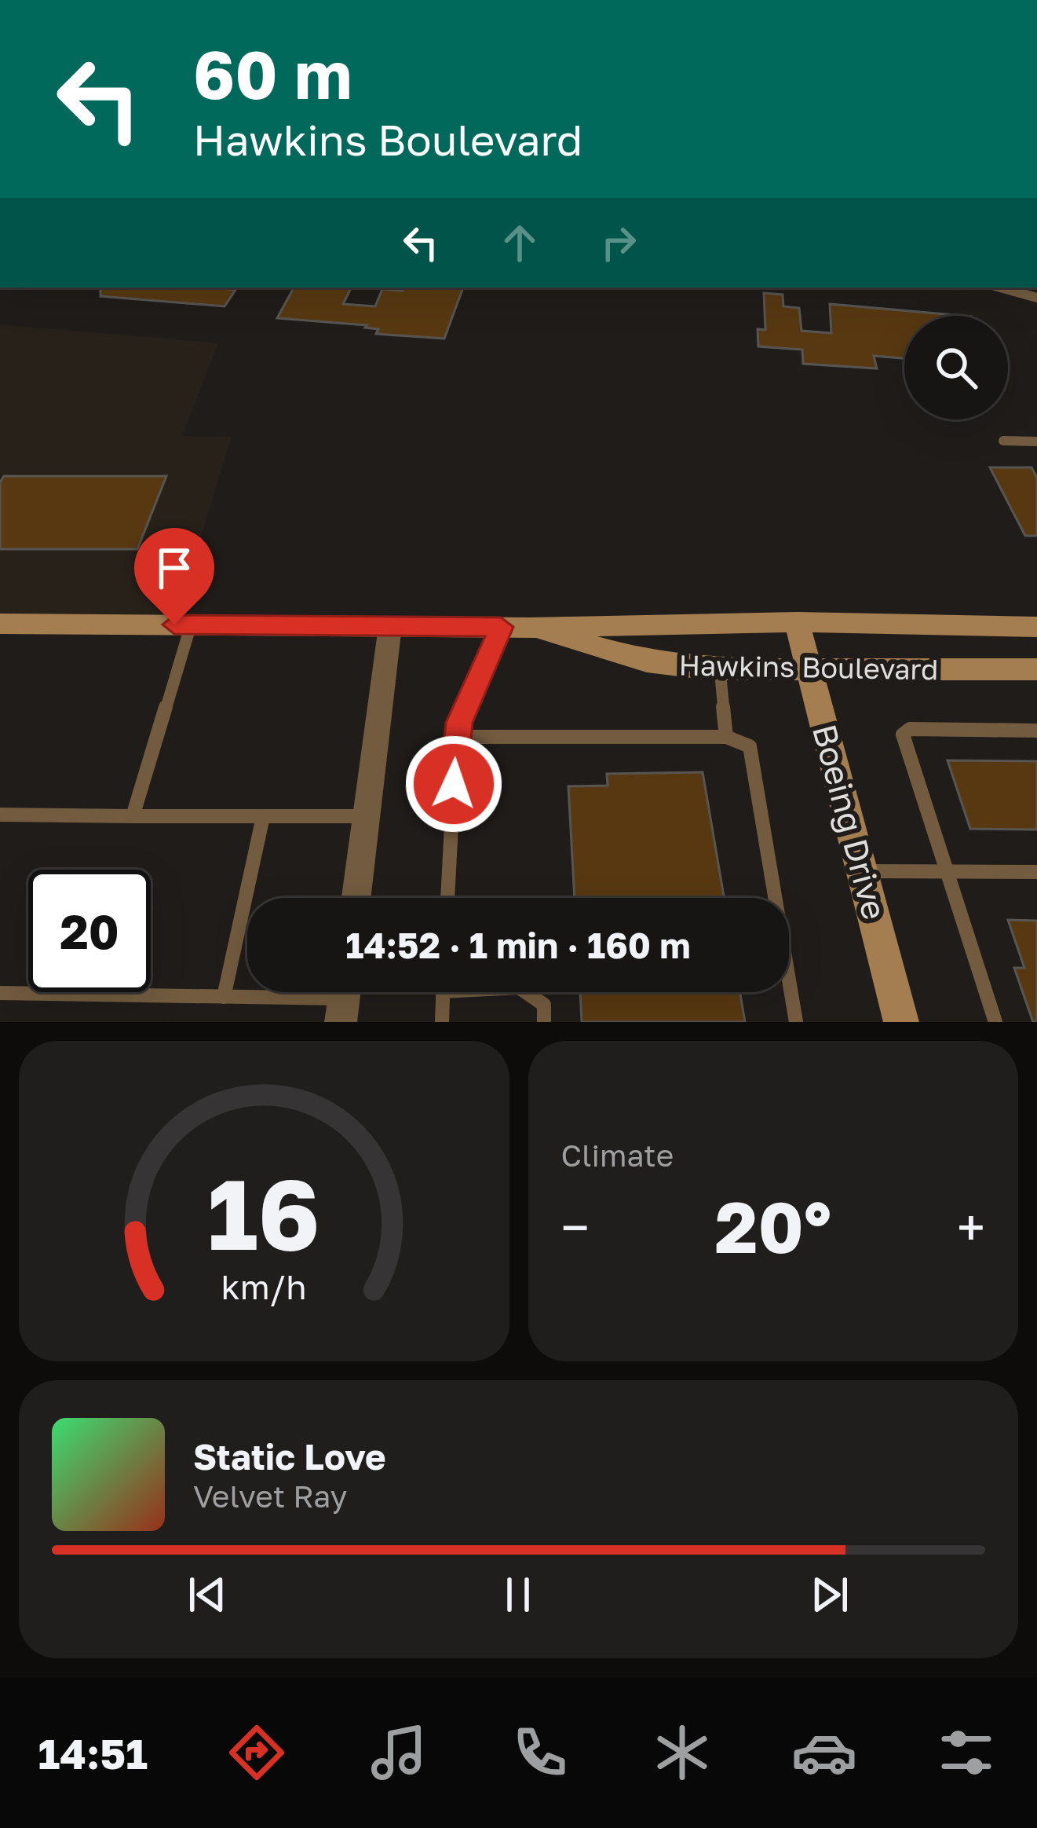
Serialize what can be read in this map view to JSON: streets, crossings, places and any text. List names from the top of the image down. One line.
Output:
{"streets":{"street":["Hawkins Boulevard","Boeing Drive"]},"crossings":[["Hawkins Boulevard","Boeing Drive"]],"page":{"turn":["60 m","Hawkins Boulevard"],"limit":"20","trip":"14:52 · 1 min · 160 m","tile":"Climate","heat":["−","20°","+"],"song":["Static Love","Velvet Ray"],"tabs":"14:51","gauge":["16","km/h"]}}
